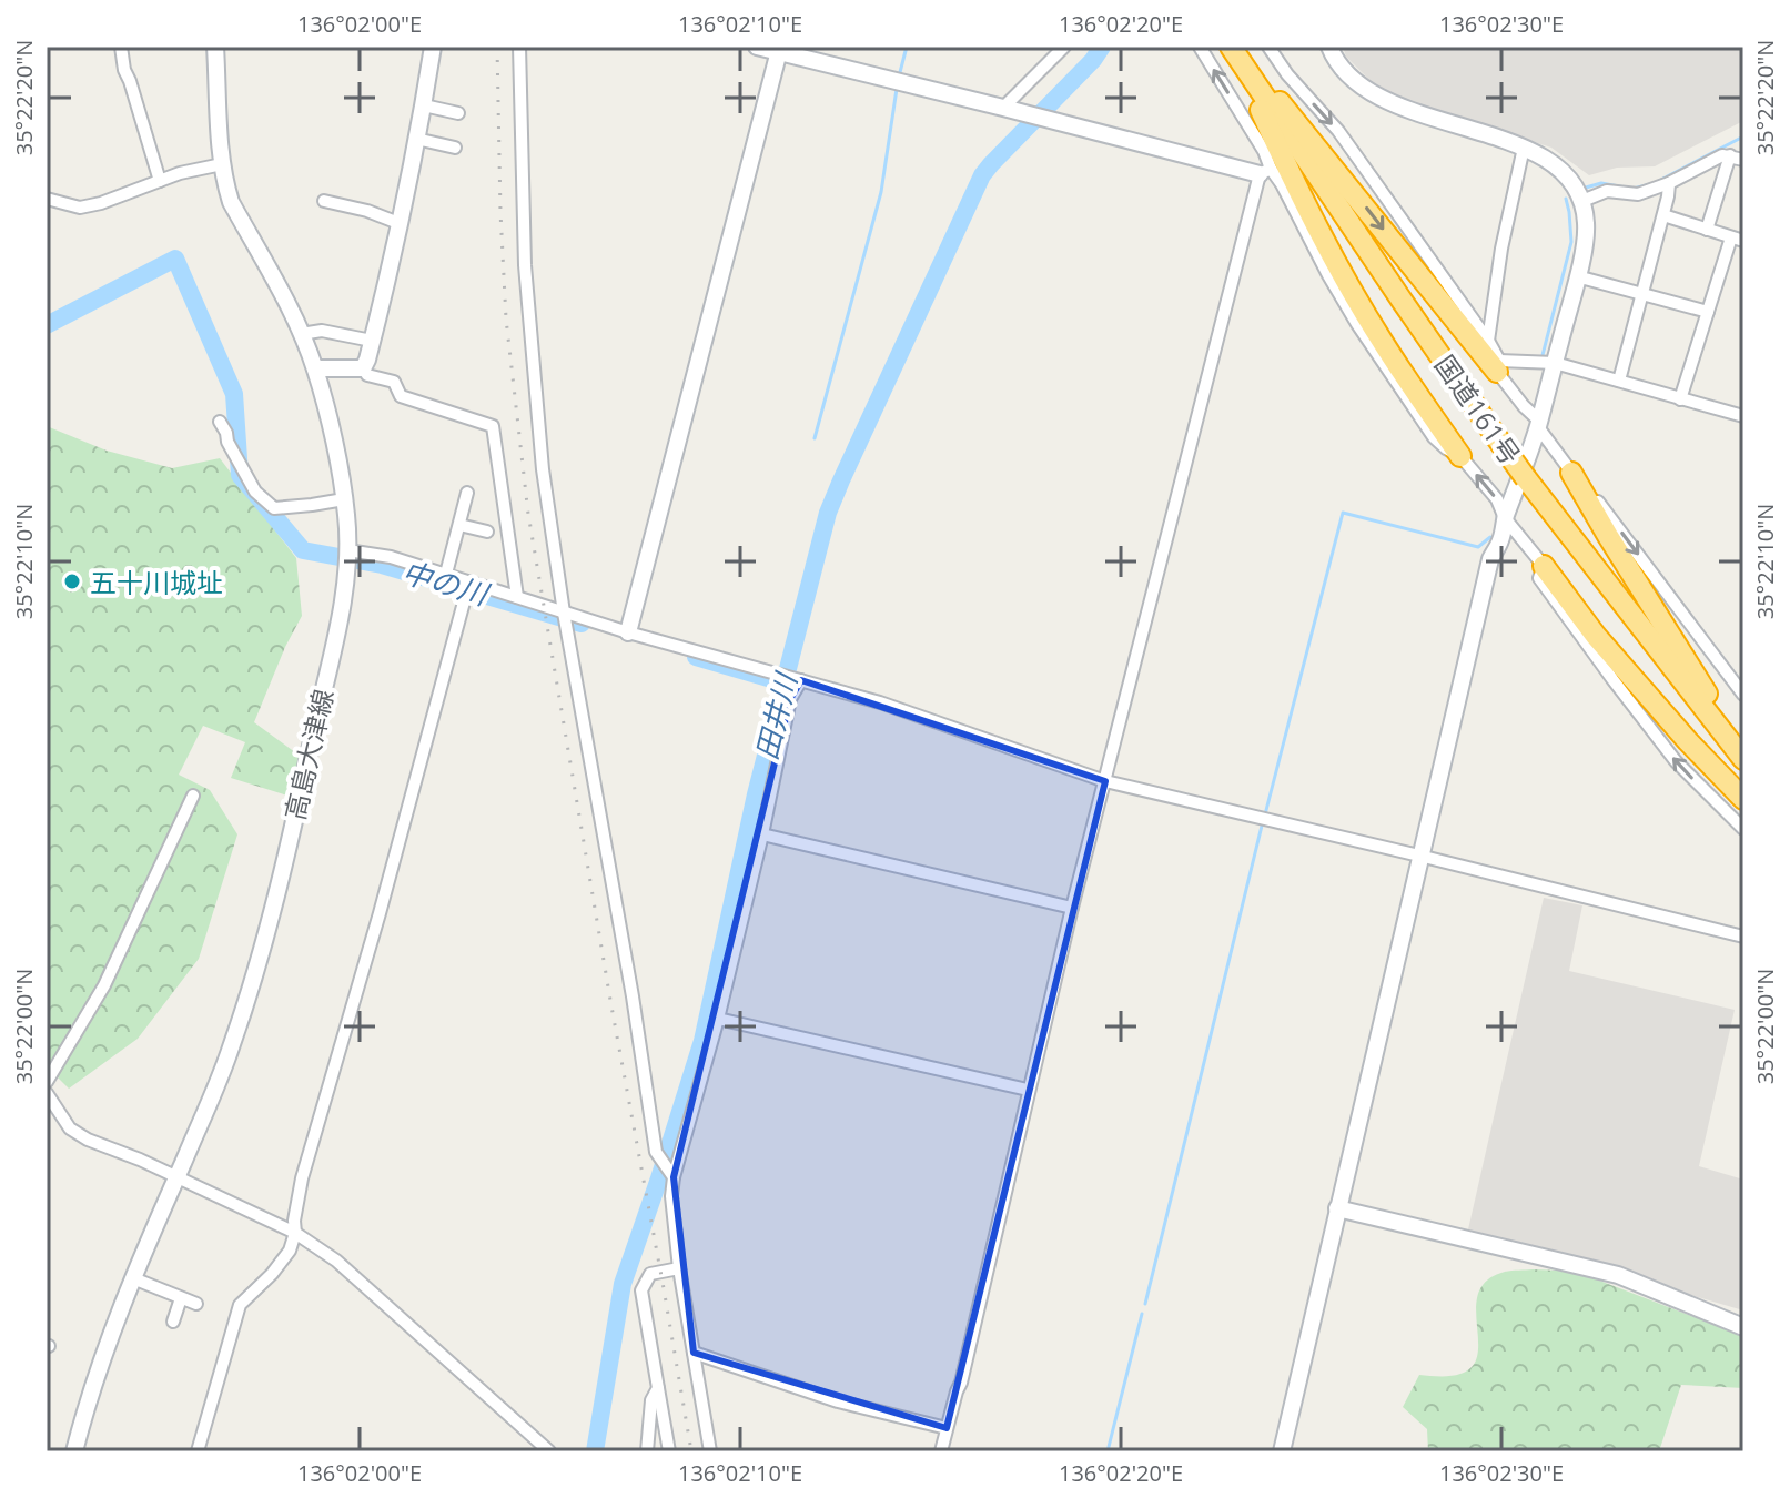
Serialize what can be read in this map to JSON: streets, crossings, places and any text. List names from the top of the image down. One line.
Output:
{"streets":{"highway":["国道161号"],"street":["高島大津線"]},"water":["中の川","田井川"],"places":["五十川城址"],"coordinates":["136°02'00\"E","136°02'10\"E","136°02'20\"E","136°02'30\"E","35°22'20\"N","35°22'10\"N","35°22'00\"N"]}
